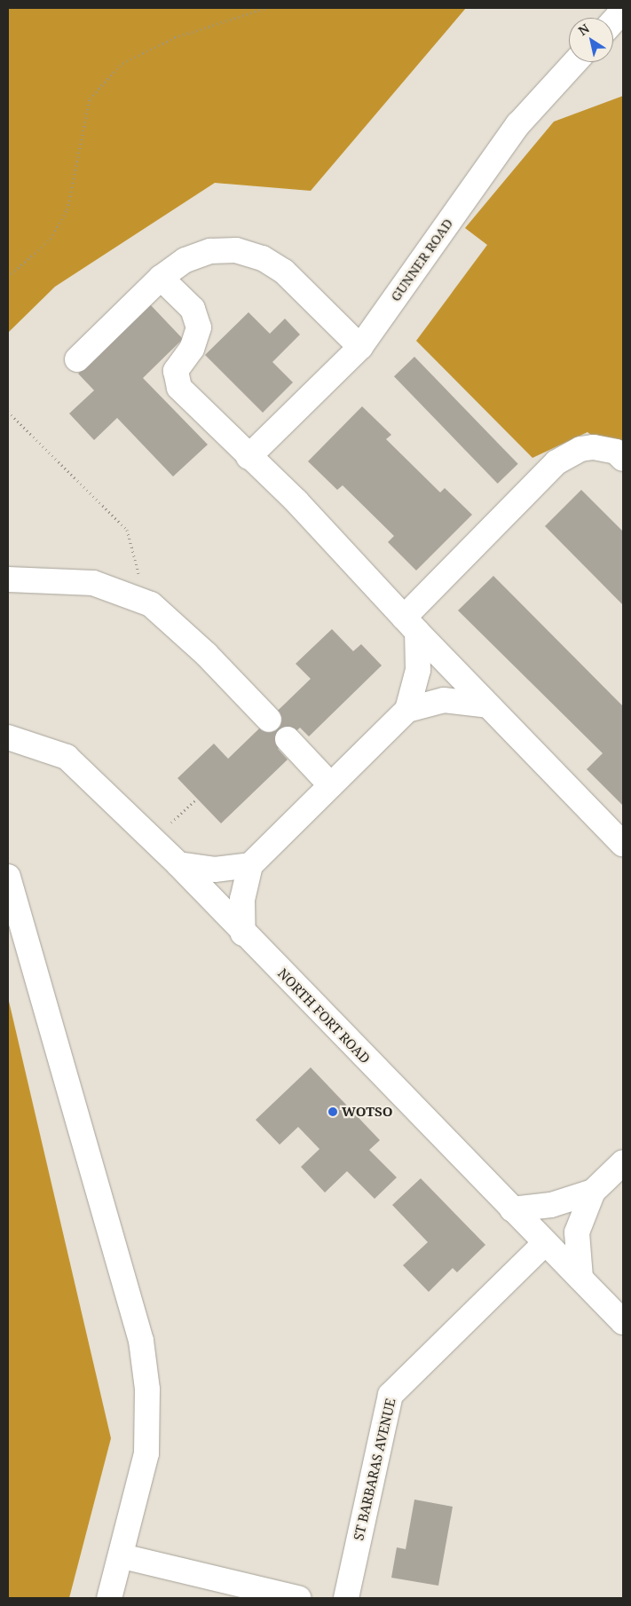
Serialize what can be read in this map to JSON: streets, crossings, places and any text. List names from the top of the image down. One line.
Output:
{"streets":{"street":["GUNNER ROAD","NORTH FORT ROAD","ST BARBARAS AVENUE"]},"crossings":[["NORTH FORT ROAD","ST BARBARAS AVENUE"]],"places":["WOTSO"],"north":"top left"}
